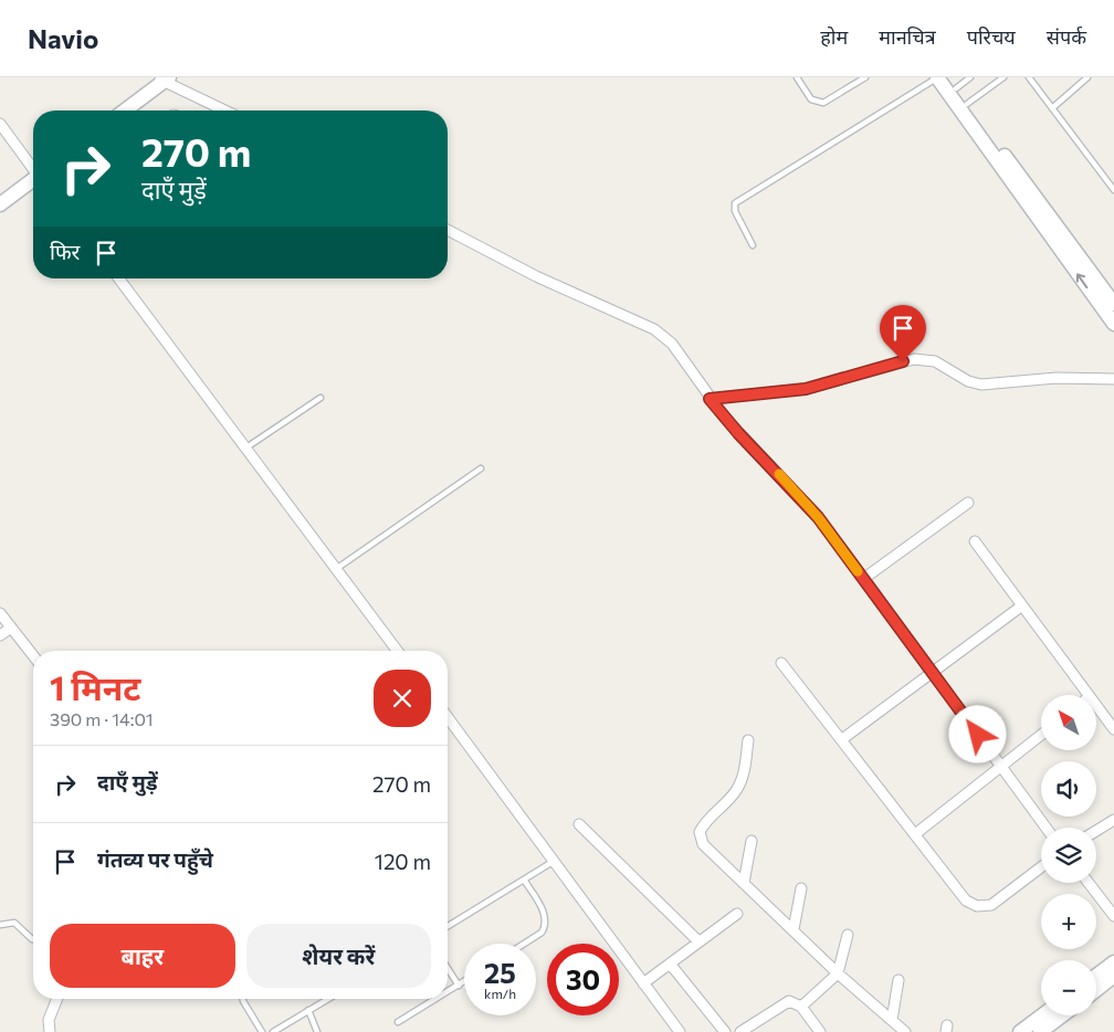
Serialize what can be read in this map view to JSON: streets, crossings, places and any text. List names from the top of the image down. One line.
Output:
{"north":"top left","page":{"header":"Navio","nav":["होम","मानचित्र","परिचय","संपर्क"],"turn":["270 m","दाएँ मुड़ें"],"then":"फिर","heading":["1 मिनट","390 m · 14:01"],"map_buttons":["+","−"],"list":[{"name":"दाएँ मुड़ें","value":"270 m"},{"name":"गंतव्य पर पहुँचे","value":"120 m"}],"buttons":["बाहर","शेयर करें"],"speed":"25 km/h","limit":"30"}}
